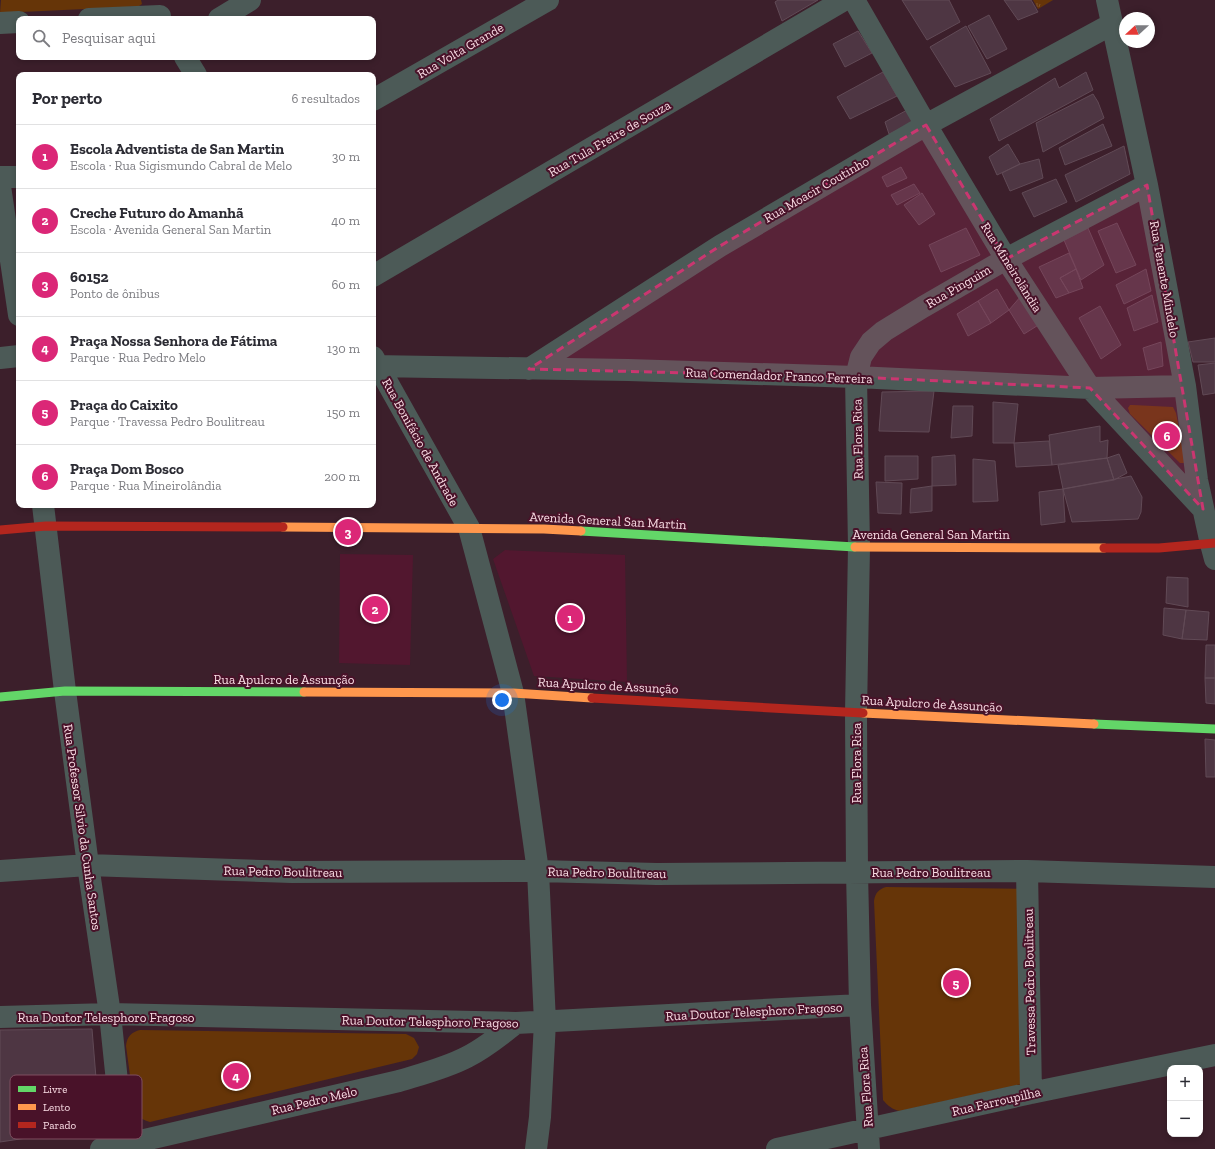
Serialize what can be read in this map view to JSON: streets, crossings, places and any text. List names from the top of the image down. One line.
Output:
{"streets":{"street":["Rua Volta Grande","Rua Tula Freire de Souza","Rua Moacir Coutinho","Rua Mineirolândia","Rua Tenente Mindelo","Rua Pinguim","Rua Comendador Franco Ferreira","Rua Flora Rica","Rua Bonifácio de Andrade","Avenida General San Martin","Rua Apulcro de Assunção","Rua Professor Silvio da Cunha Santos","Rua Pedro Boulitreau","Travessa Pedro Boulitreau","Rua Doutor Telesphoro Fragoso","Rua Pedro Melo","Rua Farroupilha"]},"crossings":[["Rua Moacir Coutinho","Rua Mineirolândia"],["Rua Moacir Coutinho","Rua Tenente Mindelo"],["Rua Moacir Coutinho","Rua Comendador Franco Ferreira"],["Rua Mineirolândia","Rua Tenente Mindelo"],["Rua Mineirolândia","Rua Pinguim"],["Rua Mineirolândia","Rua Comendador Franco Ferreira"],["Rua Tenente Mindelo","Rua Pinguim"],["Rua Tenente Mindelo","Rua Comendador Franco Ferreira"],["Rua Tenente Mindelo","Avenida General San Martin"],["Rua Pinguim","Rua Comendador Franco Ferreira"],["Rua Pinguim","Rua Flora Rica"],["Rua Comendador Franco Ferreira","Rua Flora Rica"],["Rua Flora Rica","Avenida General San Martin"],["Rua Flora Rica","Rua Apulcro de Assunção"],["Rua Flora Rica","Rua Pedro Boulitreau"],["Rua Flora Rica","Rua Doutor Telesphoro Fragoso"],["Rua Flora Rica","Rua Farroupilha"],["Rua Bonifácio de Andrade","Avenida General San Martin"],["Rua Bonifácio de Andrade","Rua Apulcro de Assunção"],["Rua Bonifácio de Andrade","Rua Pedro Boulitreau"],["Rua Bonifácio de Andrade","Rua Doutor Telesphoro Fragoso"],["Avenida General San Martin","Rua Professor Silvio da Cunha Santos"],["Rua Apulcro de Assunção","Rua Professor Silvio da Cunha Santos"],["Rua Professor Silvio da Cunha Santos","Rua Pedro Boulitreau"],["Rua Professor Silvio da Cunha Santos","Rua Doutor Telesphoro Fragoso"],["Rua Pedro Boulitreau","Travessa Pedro Boulitreau"],["Travessa Pedro Boulitreau","Rua Farroupilha"],["Rua Doutor Telesphoro Fragoso","Rua Pedro Melo"]],"legend":["Livre","Lento","Parado"],"north":"left","page":{"search":"Pesquisar aqui","heading":["Por perto","6 resultados"],"list":[{"mark":"1","name":"Escola Adventista de San Martin","note":"Escola · Rua Sigismundo Cabral de Melo","value":"30 m"},{"mark":"2","name":"Creche Futuro do Amanhã","note":"Escola · Avenida General San Martin","value":"40 m"},{"mark":"3","name":"60152","note":"Ponto de ônibus","value":"60 m"},{"mark":"4","name":"Praça Nossa Senhora de Fátima","note":"Parque · Rua Pedro Melo","value":"130 m"},{"mark":"5","name":"Praça do Caixito","note":"Parque · Travessa Pedro Boulitreau","value":"150 m"},{"mark":"6","name":"Praça Dom Bosco","note":"Parque · Rua Mineirolândia","value":"200 m"}],"pins":["6","3","2","1","5","4"],"map_buttons":["+","−"]}}
